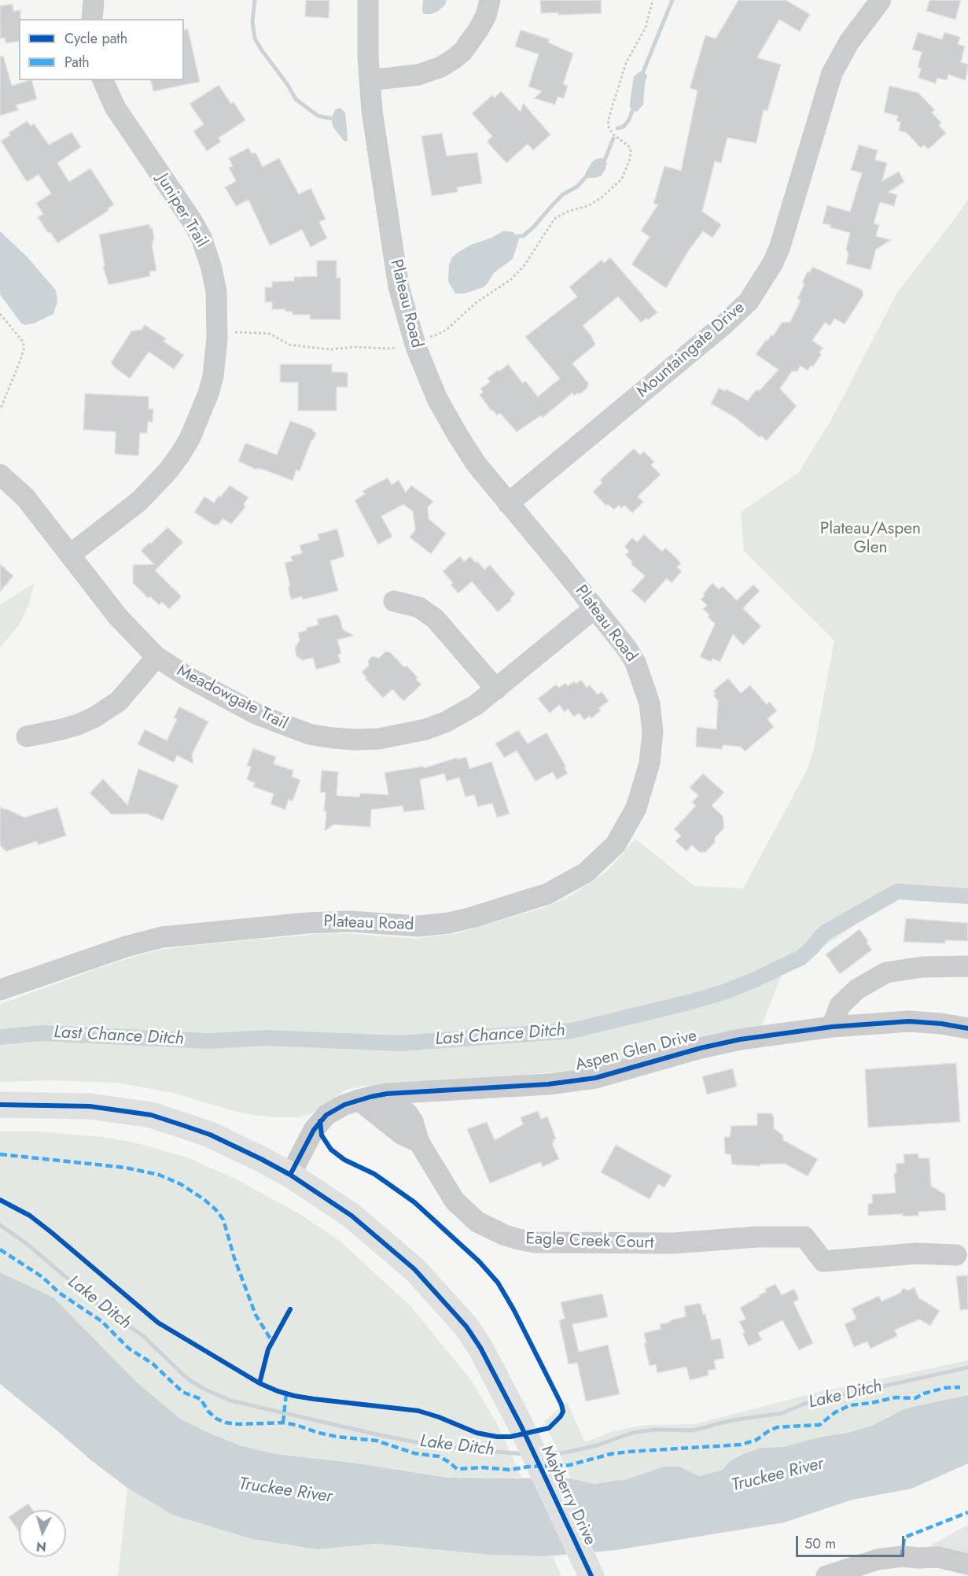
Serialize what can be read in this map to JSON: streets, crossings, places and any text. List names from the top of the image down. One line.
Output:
{"streets":{"main road":["Mayberry Drive"],"street":["Juniper Trail","Plateau Road","Mountaingate Drive","Meadowgate Trail","Aspen Glen Drive","Eagle Creek Court"]},"crossings":[["Juniper Trail","Meadowgate Trail"],["Plateau Road","Mountaingate Drive"],["Plateau Road","Meadowgate Trail"],["Aspen Glen Drive","Eagle Creek Court"],["Aspen Glen Drive","Mayberry Drive"]],"water":["Last Chance Ditch","Lake Ditch","Truckee River"],"parks":["Plateau/Aspen Glen"],"legend":["Cycle path","Path"],"scale_bar":"50 m","north":"bottom"}
